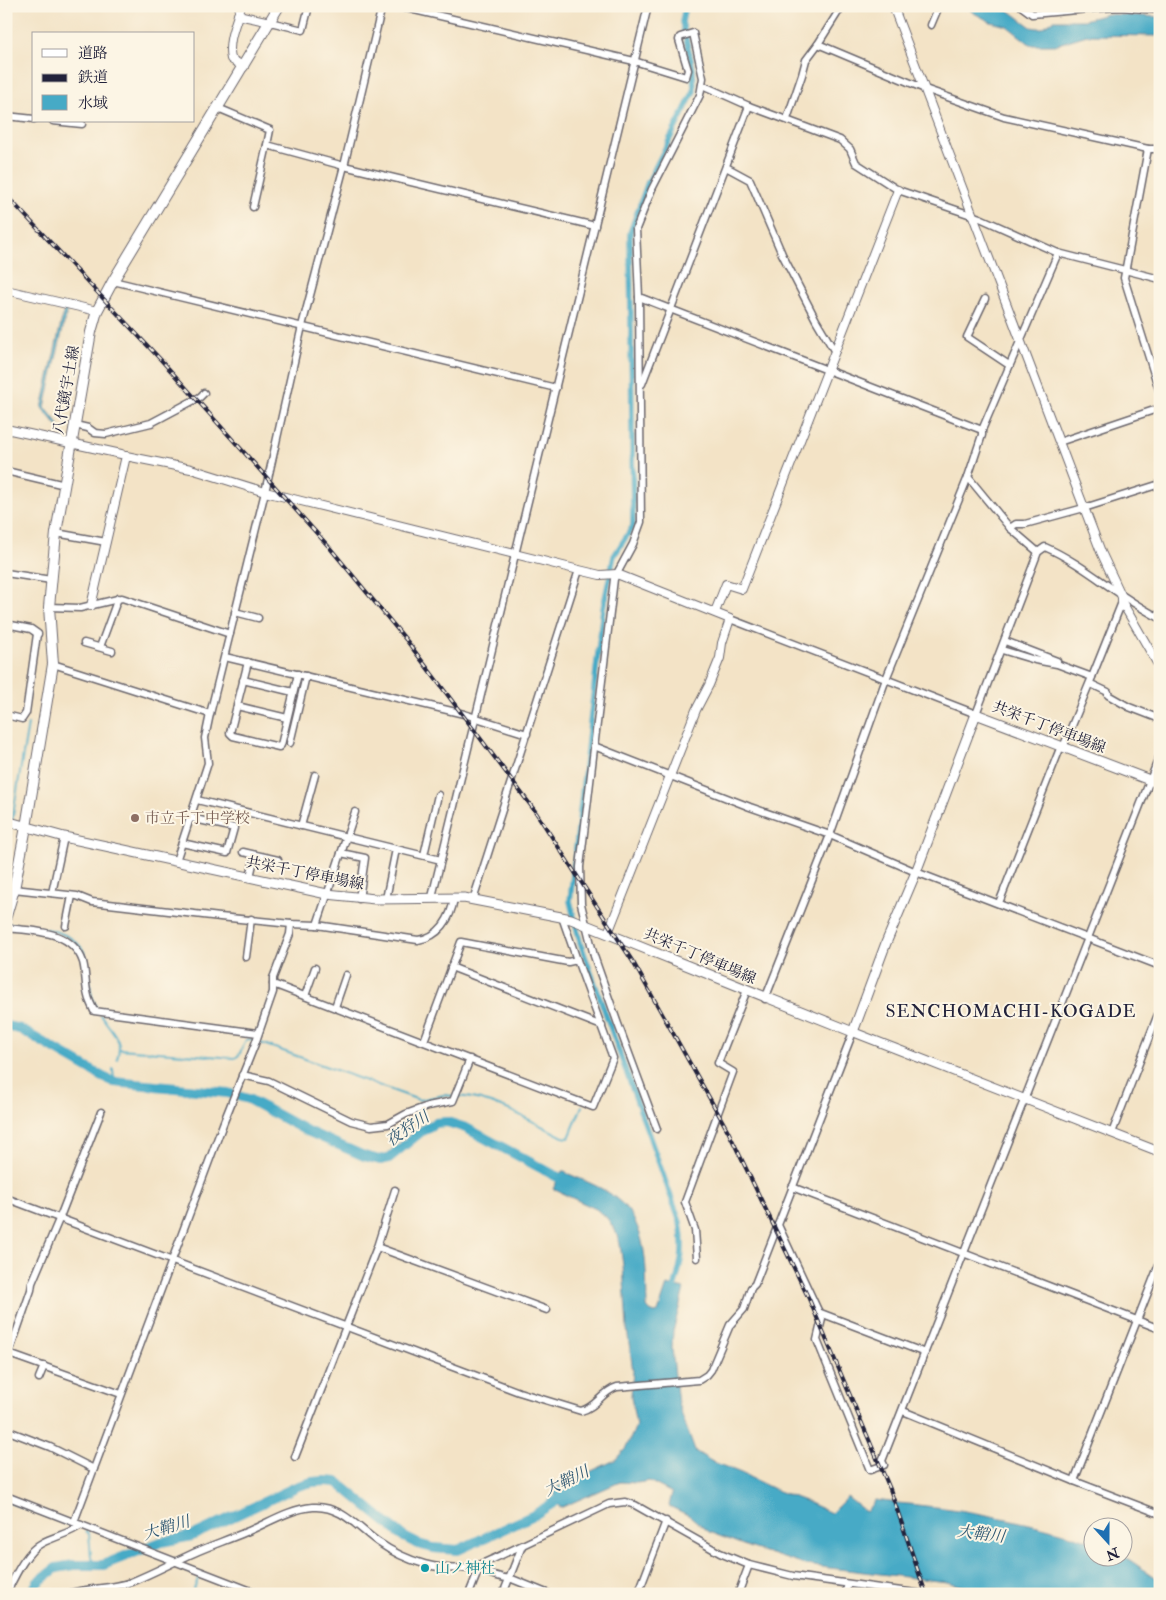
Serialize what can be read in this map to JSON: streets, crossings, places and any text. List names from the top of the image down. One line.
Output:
{"streets":{"main road":["八代鏡宇土線","共栄千丁停車場線"]},"crossings":[["八代鏡宇土線","共栄千丁停車場線"]],"districts":["SENCHOMACHI-KOGADE"],"water":["夜狩川","大鞘川"],"places":["市立千丁中学校","山ノ神社"],"legend":["道路","鉄道","水域"],"north":"bottom"}
